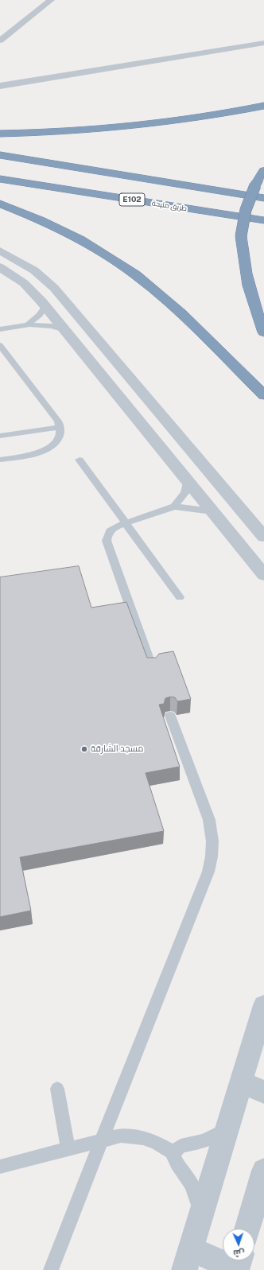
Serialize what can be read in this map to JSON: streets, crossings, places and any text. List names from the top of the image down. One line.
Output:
{"streets":{"highway":["E102","طريق مليحة"]},"places":["مسجد الشارقة"],"north":"bottom"}
